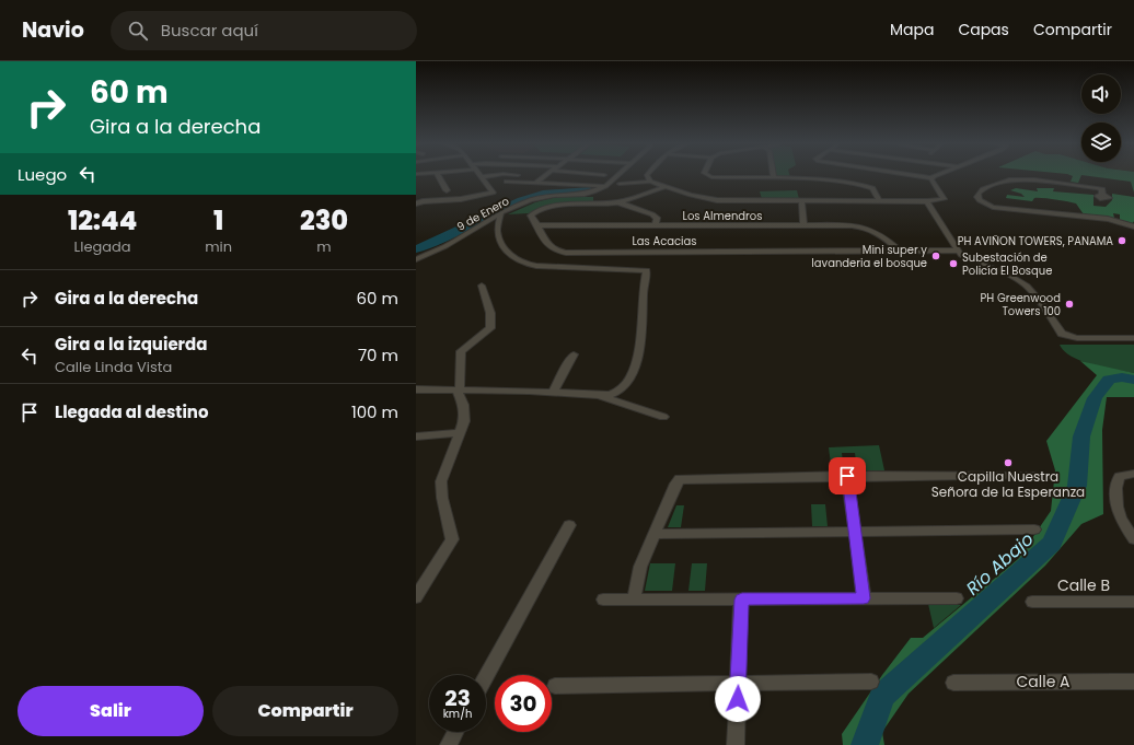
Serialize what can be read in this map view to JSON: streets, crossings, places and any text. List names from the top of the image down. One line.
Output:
{"streets":{"street":["9 de Enero","Los Almendros","Las Acacias","Calle B","Calle A"]},"crossings":[["Los Almendros","Las Acacias"]],"water":["Río Abajo"],"places":["PH AVIÑON TOWERS, PANAMA","Mini super y lavanderia el bosque","Subestación de Policía El Bosque","PH Greenwood Towers 100","Capilla Nuestra Señora de la Esperanza"],"page":{"header":"Navio","search":"Buscar aquí","nav":["Mapa","Capas","Compartir"],"turn":["60 m","Gira a la derecha"],"then":"Luego","eta":["12:44","Llegada","1","min","230","m"],"list":[{"name":"Gira a la derecha","value":"60 m"},{"name":"Gira a la izquierda","note":"Calle Linda Vista","value":"70 m"},{"name":"Llegada al destino","value":"100 m"}],"speed":"23 km/h","limit":"30","buttons":["Salir","Compartir"]}}
